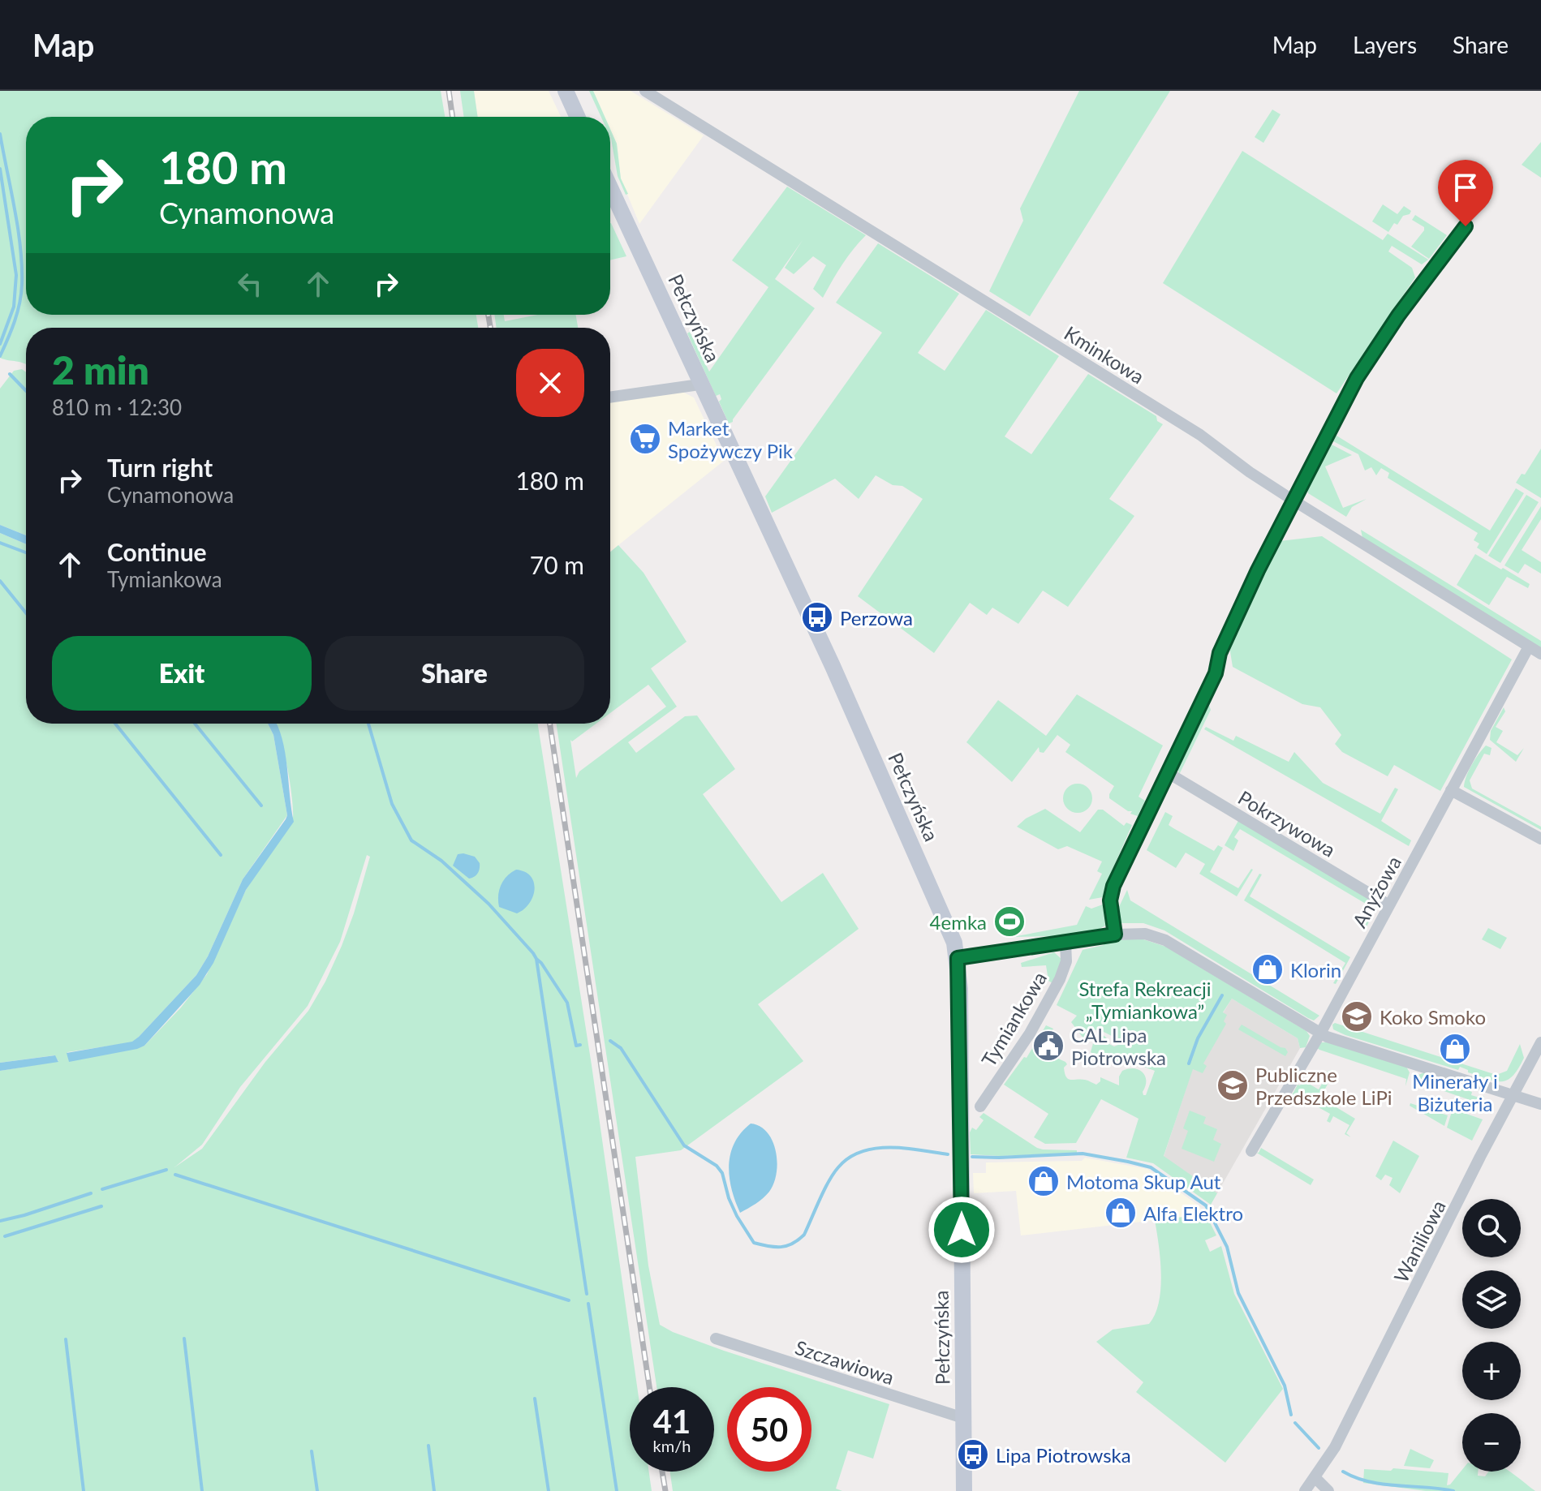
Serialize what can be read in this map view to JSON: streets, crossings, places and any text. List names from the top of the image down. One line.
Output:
{"streets":{"main road":["Pełczyńska"],"street":["Kminkowa","Pokrzywowa","Anyżowa","Tymiankowa","Waniliowa","Szczawiowa"]},"crossings":[["Pełczyńska","Szczawiowa"],["Kminkowa","Anyżowa"],["Pokrzywowa","Anyżowa"]],"parks":["Strefa Rekreacji „Tymiankowa”"],"places":{"supermarket":["Market Spożywczy Pik"],"bus stop":["Perzowa","Lipa Piotrowska"],"sports":["4emka"],"shop":["Klorin","Minerały i Biżuteria","Motoma Skup Aut","Alfa Elektro"],"school or university":["Koko Smoko","Publiczne Przedszkole LiPi"],"public building":["CAL Lipa Piotrowska"]},"page":{"header":"Map","nav":["Map","Layers","Share"],"turn":["180 m","Cynamonowa"],"heading":["2 min","810 m · 12:30"],"list":[{"name":"Turn right","note":"Cynamonowa","value":"180 m"},{"name":"Continue","note":"Tymiankowa","value":"70 m"}],"buttons":["Exit","Share"],"map_buttons":["+","−"],"speed":"41 km/h","limit":"50"}}
